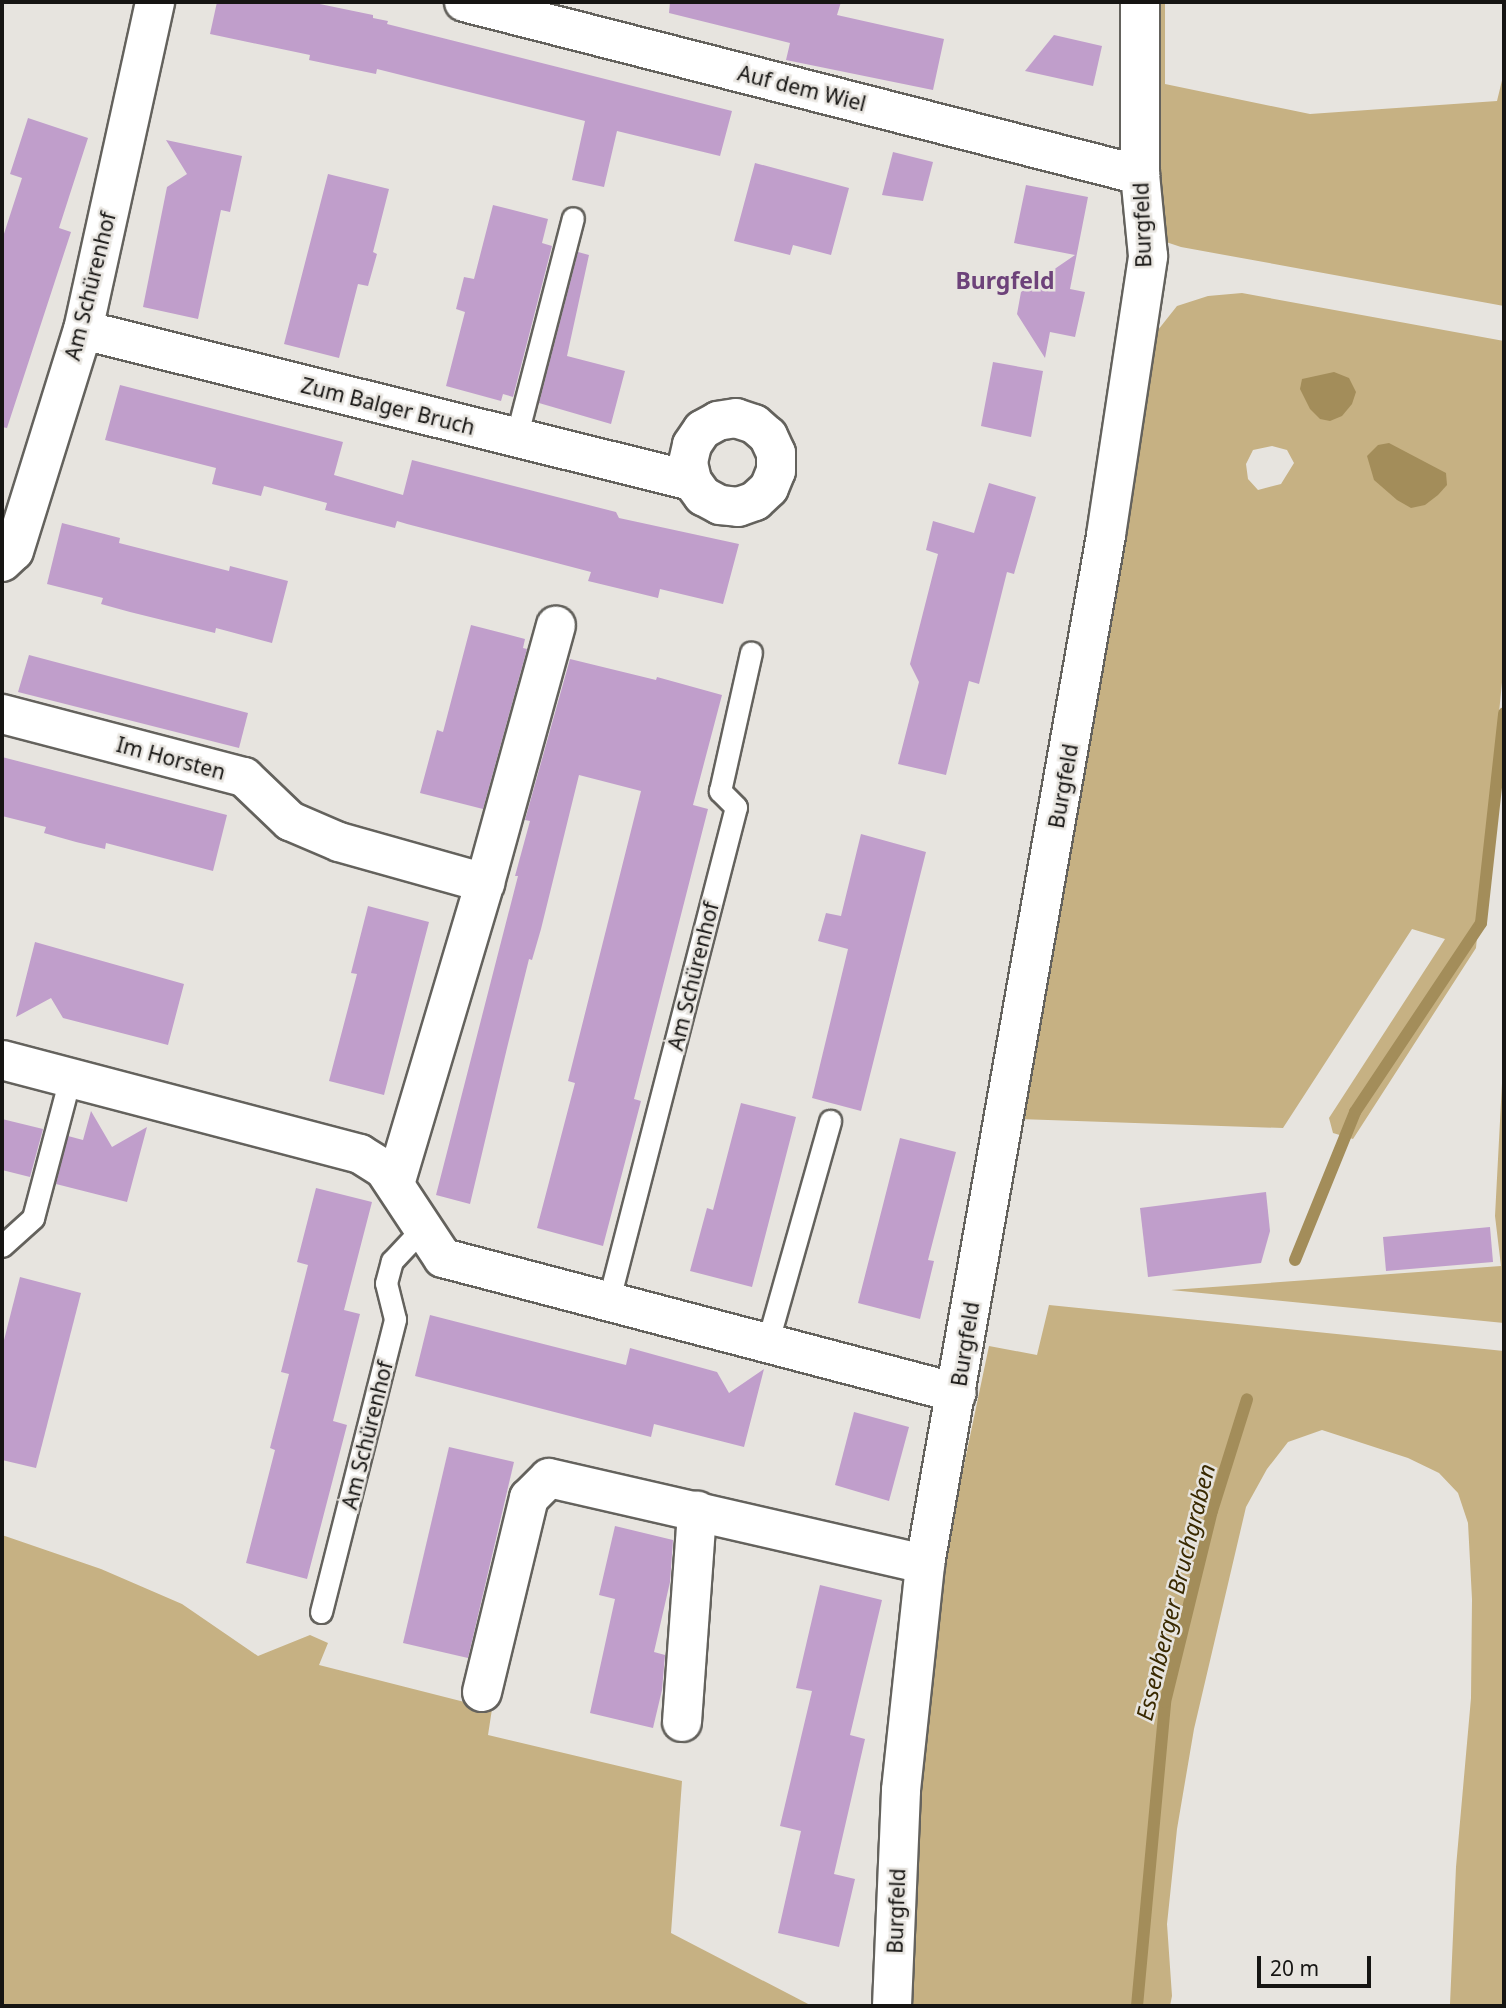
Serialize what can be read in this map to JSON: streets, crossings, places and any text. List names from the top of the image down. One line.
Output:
{"streets":{"street":["Auf dem Wiel","Burgfeld","Am Schürenhof","Zum Balger Bruch","Im Horsten"]},"crossings":[["Auf dem Wiel","Burgfeld"],["Am Schürenhof","Zum Balger Bruch"]],"districts":["Burgfeld"],"water":["Essenberger Bruchgraben"],"scale_bar":"20 m"}
